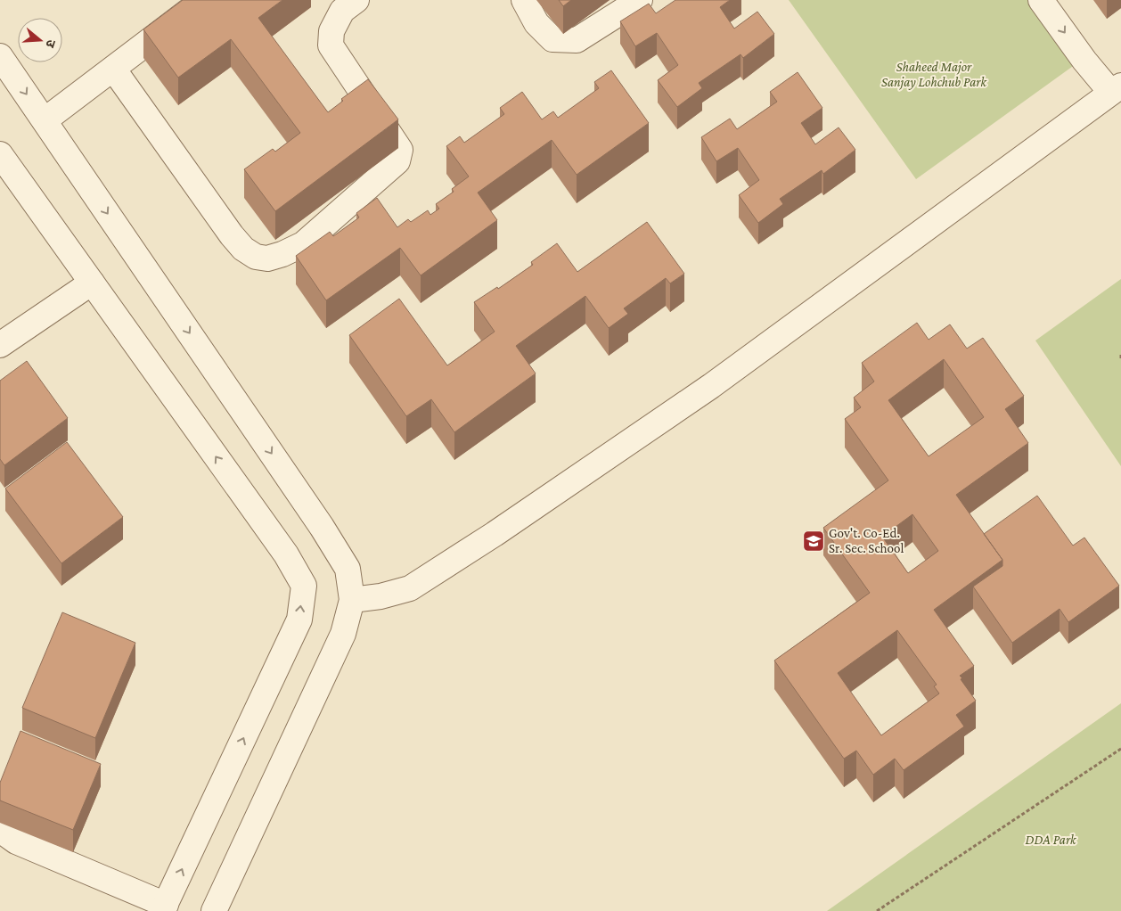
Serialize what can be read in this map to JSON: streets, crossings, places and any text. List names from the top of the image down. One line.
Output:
{"parks":["Shaheed Major Sanjay Lohchub Park","DDA Park"],"places":{"school or university":["Gov't. Co-Ed. Sr. Sec. School"]},"north":"right"}
